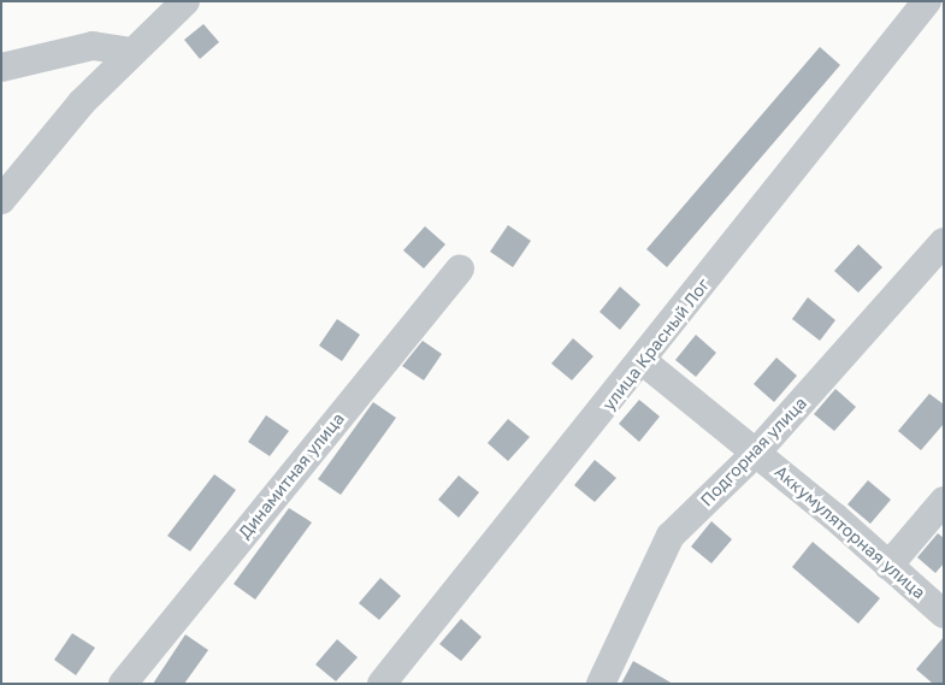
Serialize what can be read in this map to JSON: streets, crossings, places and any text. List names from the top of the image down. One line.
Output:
{"streets":{"street":["улица Красный Лог","Подгорная улица","Динамитная улица","Аккумуляторная улица"]},"crossings":[["улица Красный Лог","Аккумуляторная улица"],["Подгорная улица","Аккумуляторная улица"]]}
